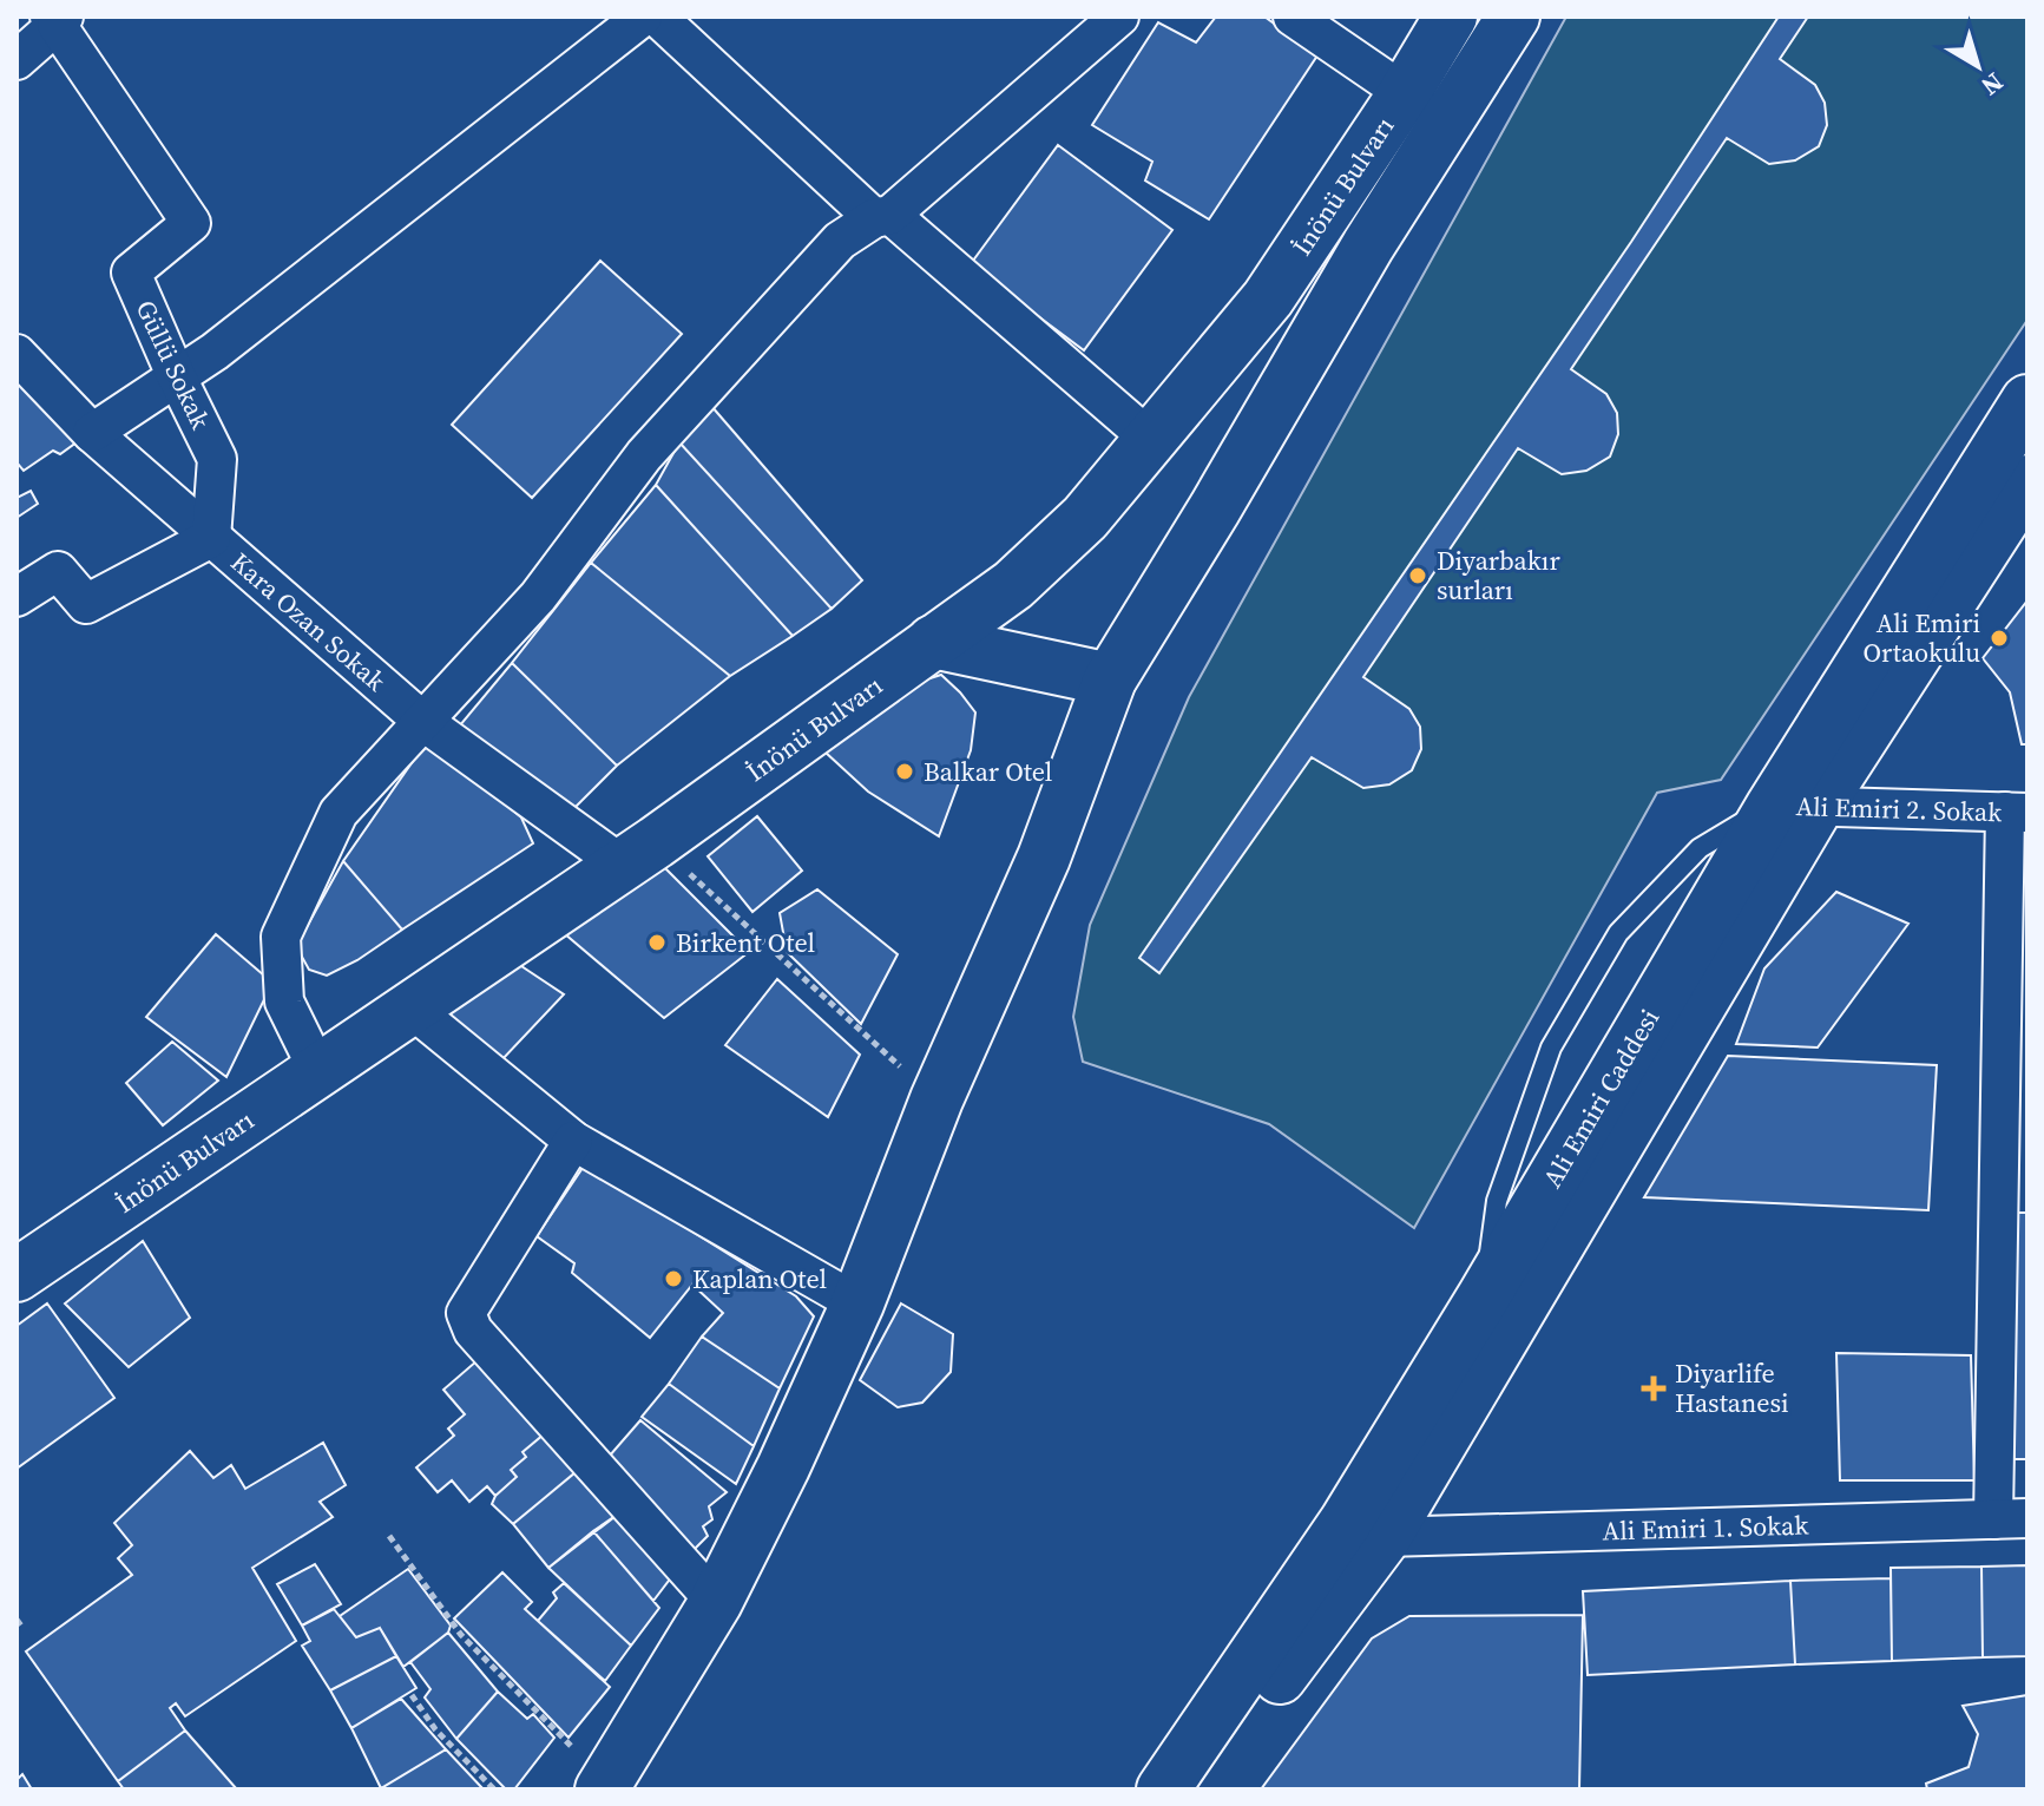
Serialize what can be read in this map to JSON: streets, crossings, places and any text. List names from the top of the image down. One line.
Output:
{"streets":{"main road":["İnönü Bulvarı","Ali Emiri Caddesi"],"street":["Güllü Sokak","Kara Ozan Sokak","Ali Emiri 2. Sokak","Ali Emiri 1. Sokak"]},"crossings":[["İnönü Bulvarı","Kara Ozan Sokak"],["Güllü Sokak","Kara Ozan Sokak"],["Ali Emiri 2. Sokak","Ali Emiri Caddesi"]],"places":{"other":["Diyarbakır surları","Ali Emiri Ortaokulu","Balkar Otel","Birkent Otel","Kaplan Otel"],"health":["Diyarlife Hastanesi"]},"north":"bottom right"}
